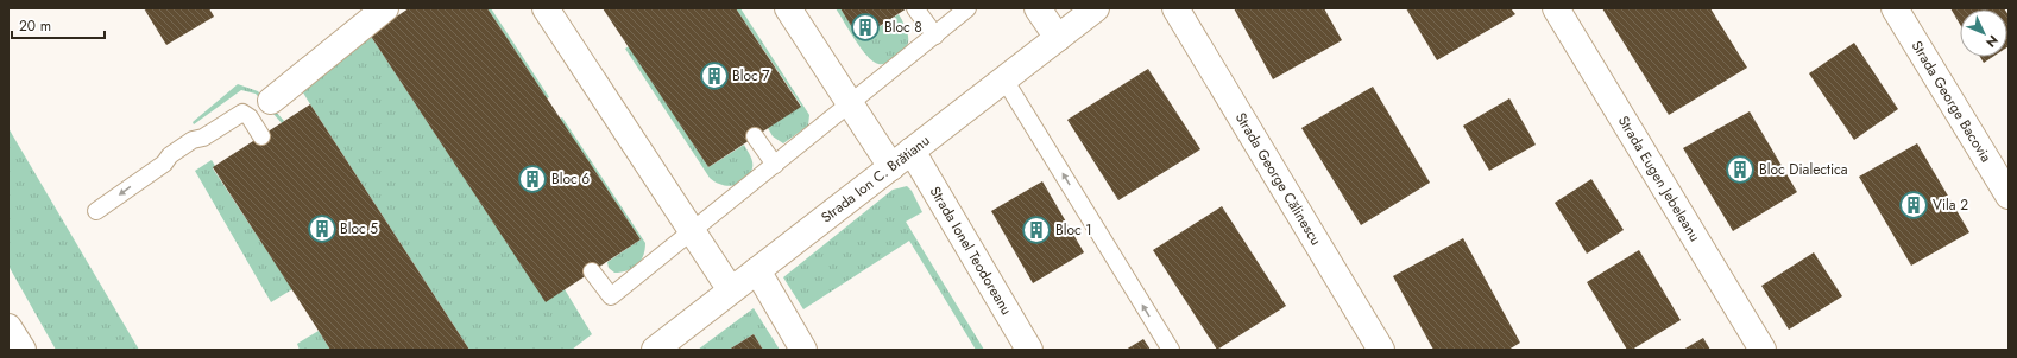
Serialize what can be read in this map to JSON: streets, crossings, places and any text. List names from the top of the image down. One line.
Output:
{"streets":{"street":["Strada George Bacovia","Strada Ion C. Brătianu","Strada George Călinescu","Strada Eugen Jebeleanu","Strada Ionel Teodoreanu"]},"crossings":[["Strada Ion C. Brătianu","Strada Ionel Teodoreanu"]],"places":{"building":["Bloc 8","Bloc 7","Bloc Dialectica","Bloc 6","Vila 2","Bloc 5","Bloc 1"]},"scale_bar":"20 m","north":"bottom right"}
